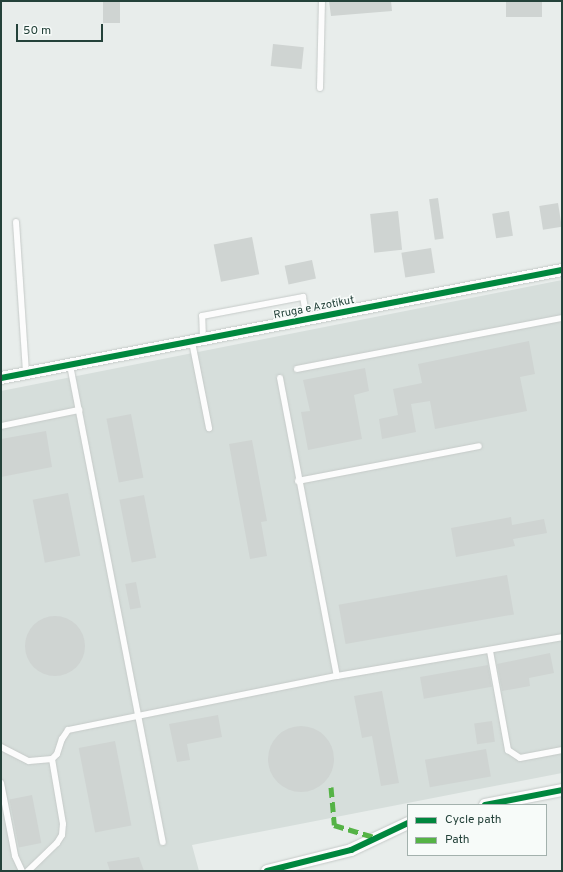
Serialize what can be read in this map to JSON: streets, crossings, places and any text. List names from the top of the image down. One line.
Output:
{"streets":{"street":["Rruga e Azotikut"]},"legend":["Cycle path","Path"],"scale_bar":"50 m"}
